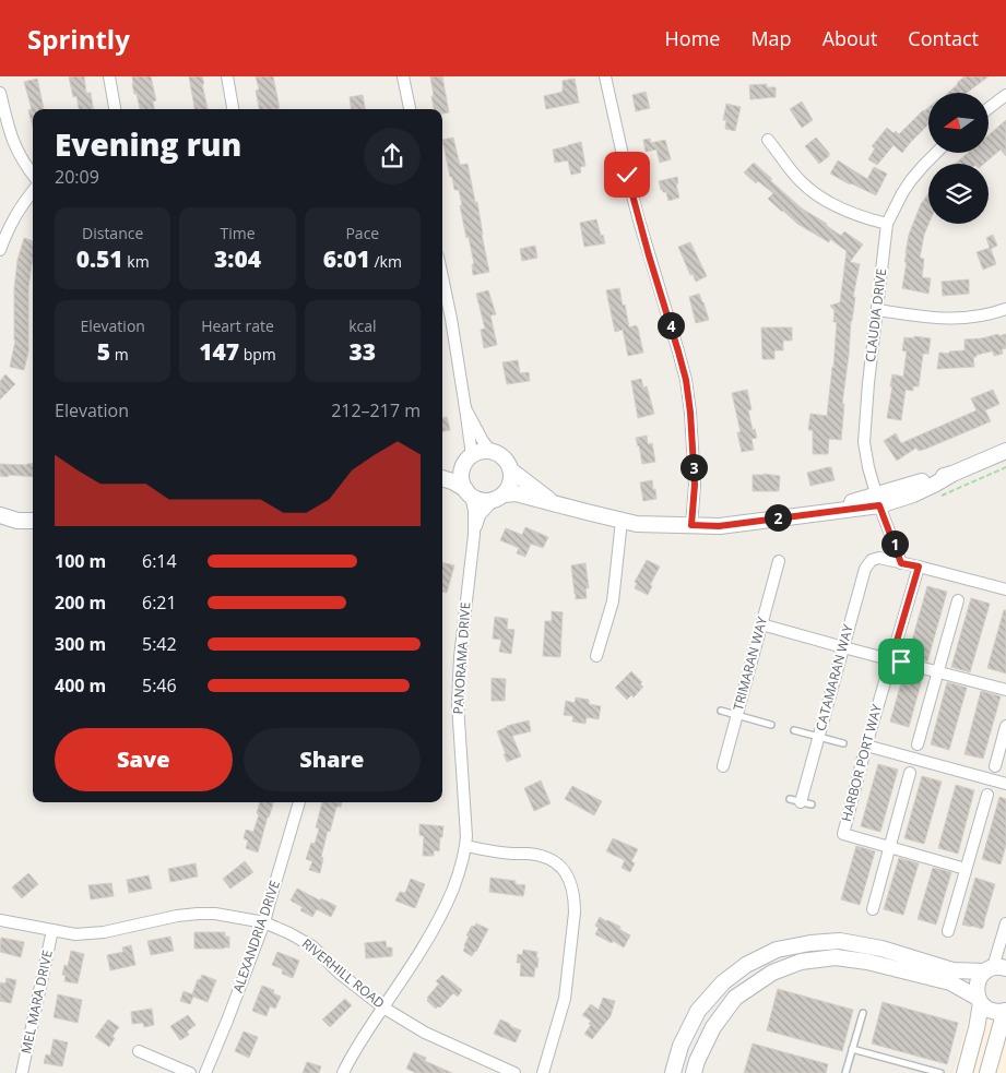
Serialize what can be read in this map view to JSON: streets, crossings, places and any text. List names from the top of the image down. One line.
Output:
{"streets":{"street":["CLAUDIA DRIVE","PANORAMA DRIVE","TRIMARAN WAY","CATAMARAN WAY","HARBOR PORT WAY","ALEXANDRIA DRIVE","RIVERHILL ROAD","MEL MARA DRIVE"]},"crossings":[["CLAUDIA DRIVE","CATAMARAN WAY"],["PANORAMA DRIVE","RIVERHILL ROAD"],["ALEXANDRIA DRIVE","RIVERHILL ROAD"],["RIVERHILL ROAD","MEL MARA DRIVE"]],"north":"left","page":{"header":"Sprintly","nav":["Home","Map","About","Contact"],"heading":["Evening run","20:09"],"stats":[["Distance","0.51 km"],["Time","3:04"],["Pace","6:01 /km"],["Elevation","5 m"],["Heart rate","147 bpm"],["kcal","33"]],"pins":["4","3","2","1"],"chart":["Elevation","212–217 m"],"list":[{"name":"100 m","note":"6:14"},{"name":"200 m","note":"6:21"},{"name":"300 m","note":"5:42"},{"name":"400 m","note":"5:46"}],"buttons":["Save","Share"]}}
